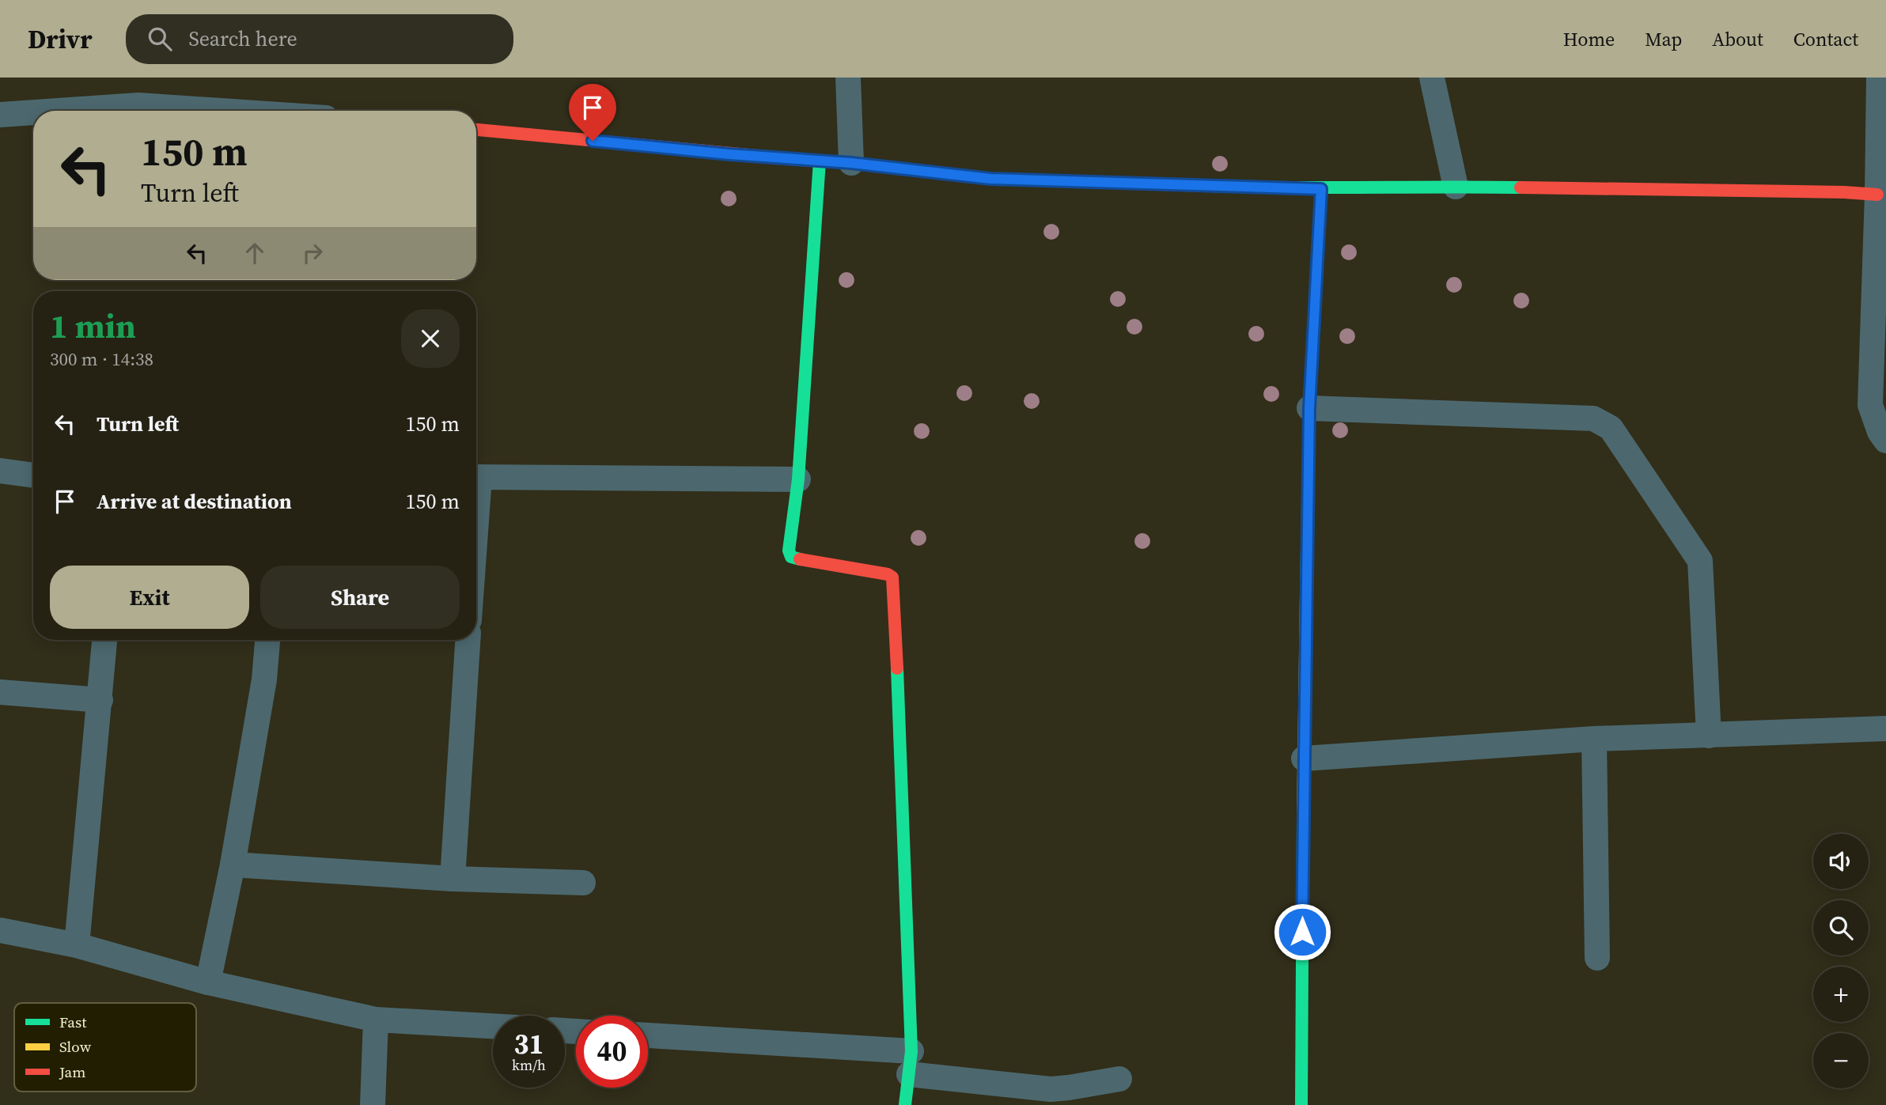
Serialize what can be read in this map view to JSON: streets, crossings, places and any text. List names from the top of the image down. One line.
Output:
{"legend":["Fast","Slow","Jam"],"page":{"header":"Drivr","search":"Search here","nav":["Home","Map","About","Contact"],"turn":["150 m","Turn left"],"heading":["1 min","300 m · 14:38"],"list":[{"name":"Turn left","value":"150 m"},{"name":"Arrive at destination","value":"150 m"}],"buttons":["Exit","Share"],"map_buttons":["+","−"],"speed":"31 km/h","limit":"40"}}
